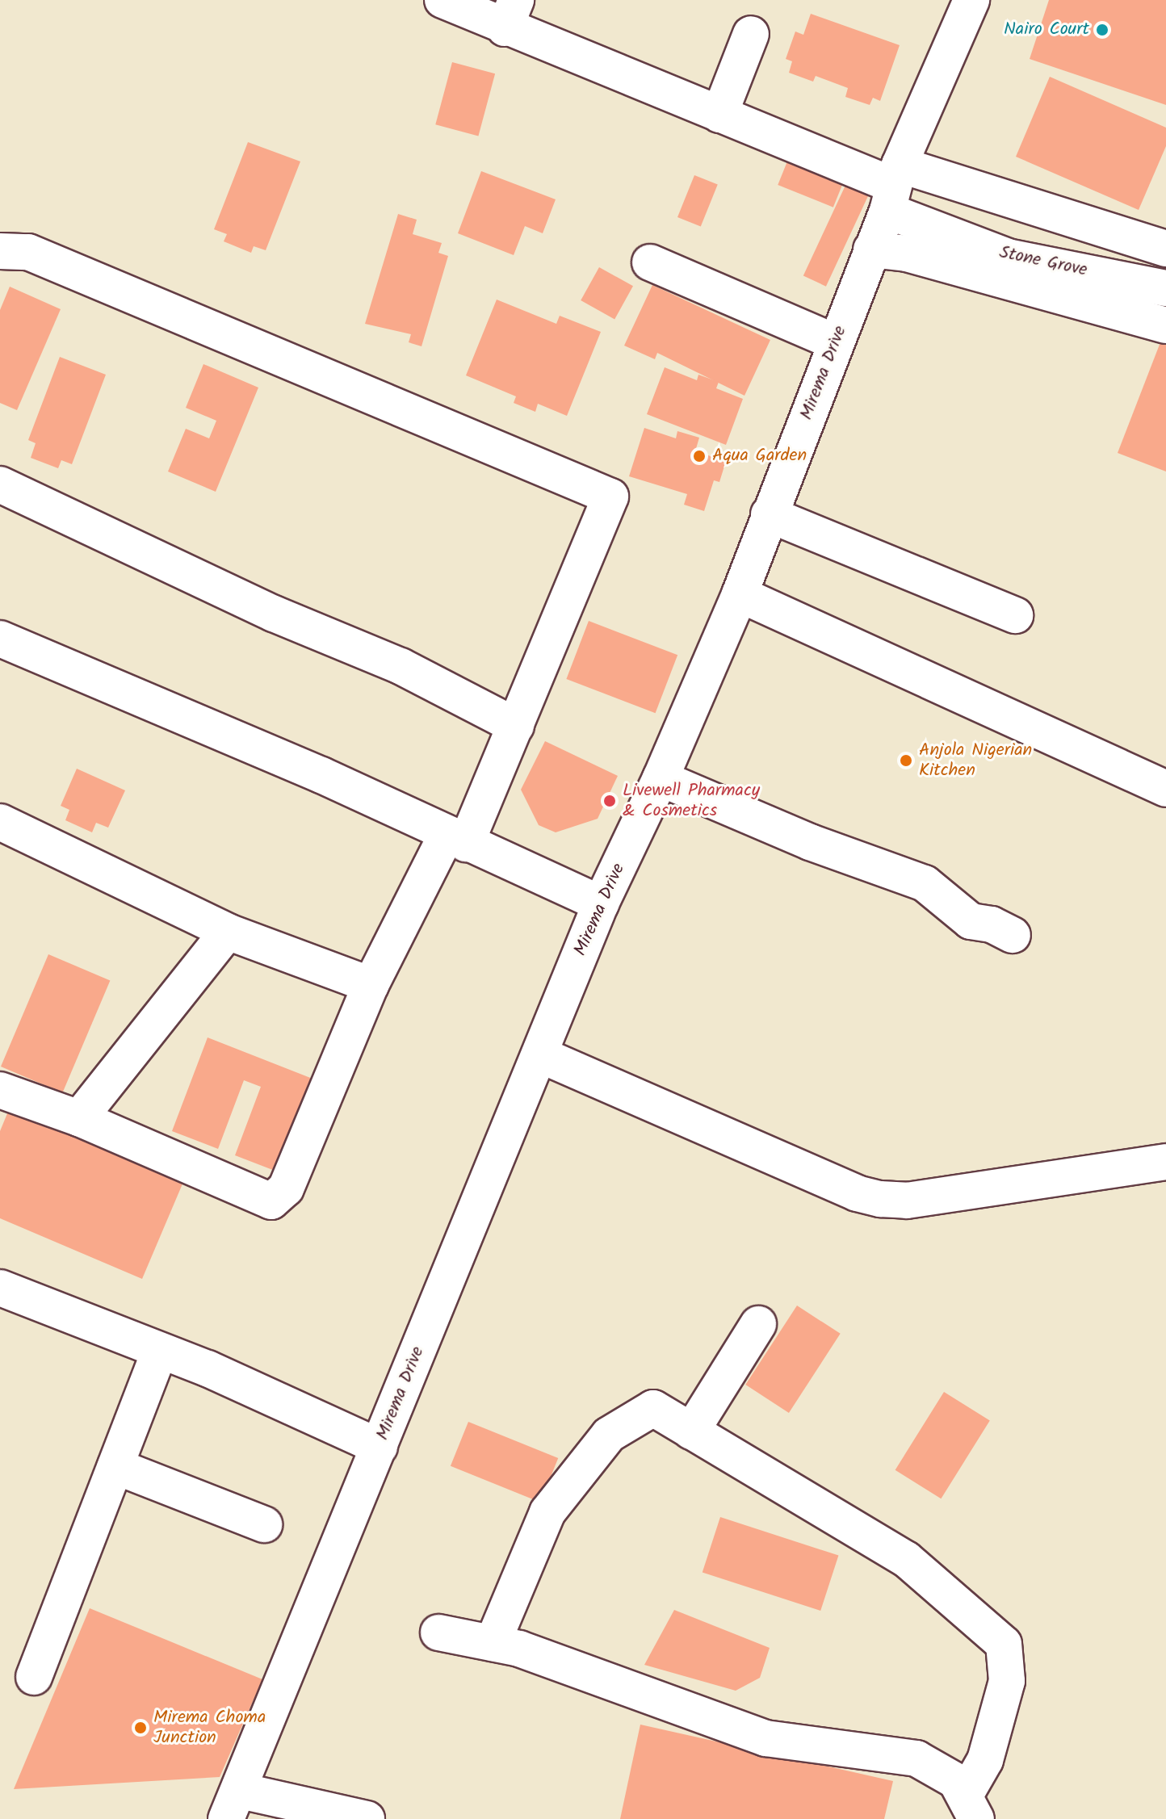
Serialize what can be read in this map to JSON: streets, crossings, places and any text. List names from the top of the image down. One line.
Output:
{"streets":{"street":["Stone Grove","Mirema Drive"]},"crossings":[["Stone Grove","Mirema Drive"]],"places":["Nairo Court","Aqua Garden","Anjola Nigerian Kitchen","Livewell Pharmacy & Cosmetics","Mirema Choma Junction"]}
